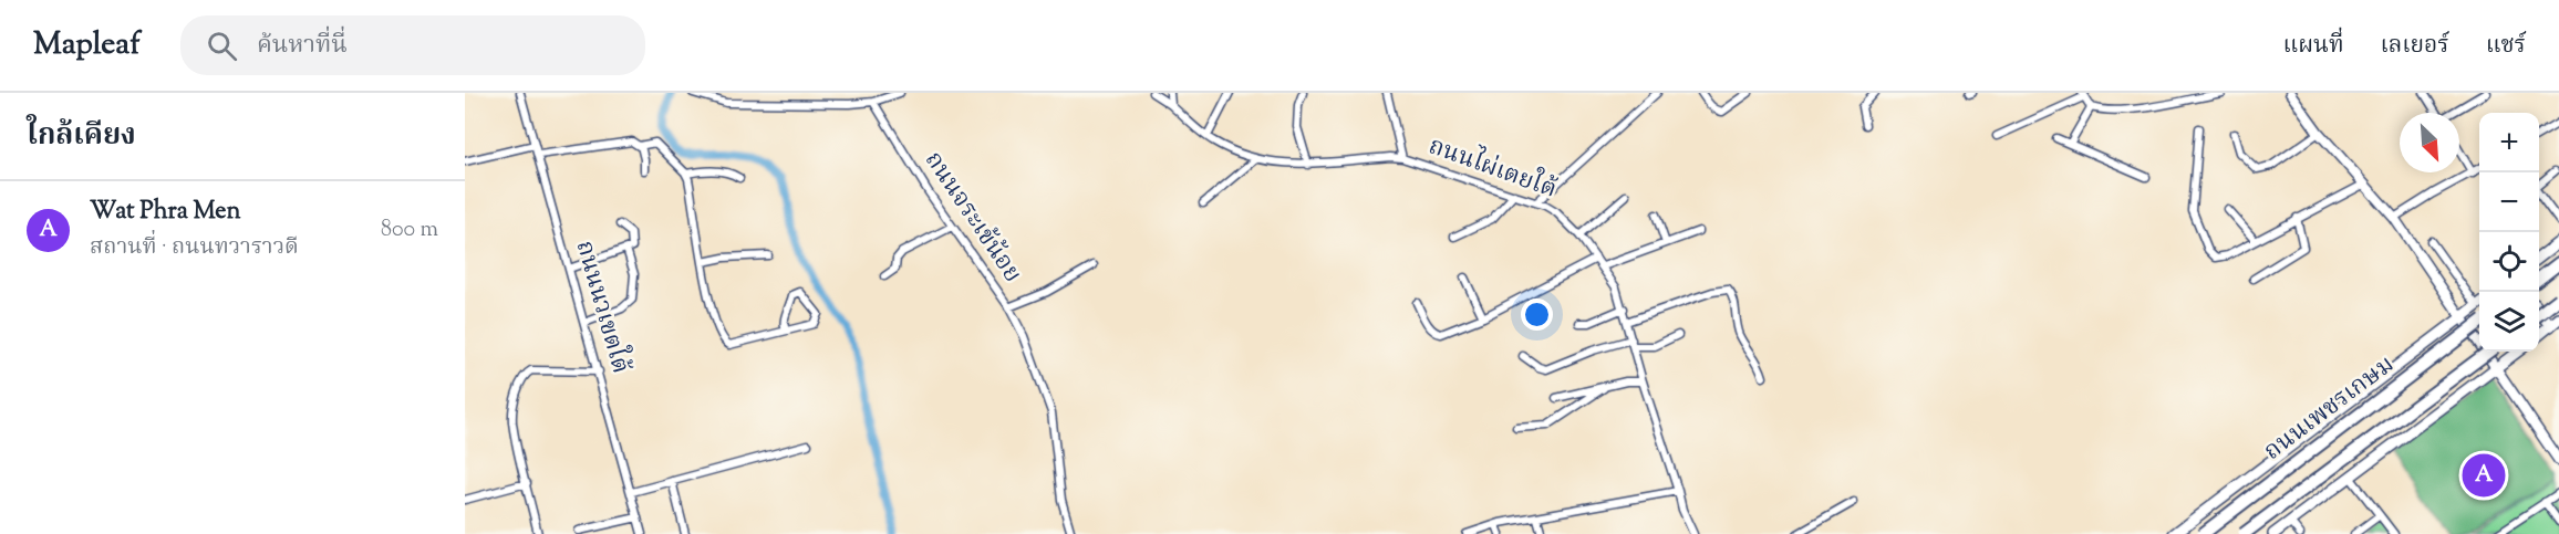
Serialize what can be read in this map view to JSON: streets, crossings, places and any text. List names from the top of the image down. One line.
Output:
{"streets":{"highway":["ถนนเพชรเกษม"],"street":["ถนนไผ่เตยใต้","ถนนจระเข้น้อย","ถนนนวเขตใต้"]},"north":"bottom right","page":{"header":"Mapleaf","search":"ค้นหาที่นี่","nav":["แผนที่","เลเยอร์","แชร์"],"heading":"ใกล้เคียง","map_buttons":["+","−"],"list":[{"mark":"A","name":"Wat Phra Men","note":"สถานที่ · ถนนทวาราวดี","value":"800 m"}],"pins":"A"}}
